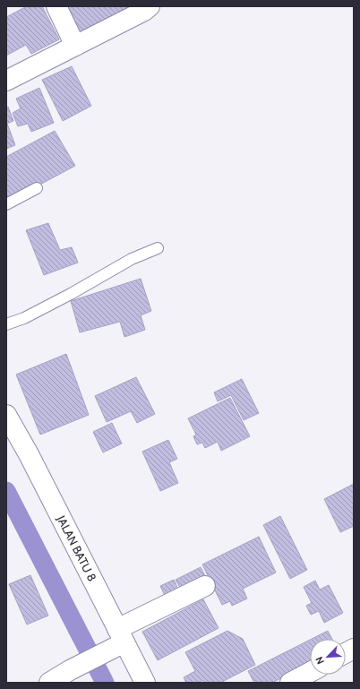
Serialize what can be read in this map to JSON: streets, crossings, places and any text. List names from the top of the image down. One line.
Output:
{"streets":{"street":["JALAN BATU 8"]},"north":"bottom left"}
